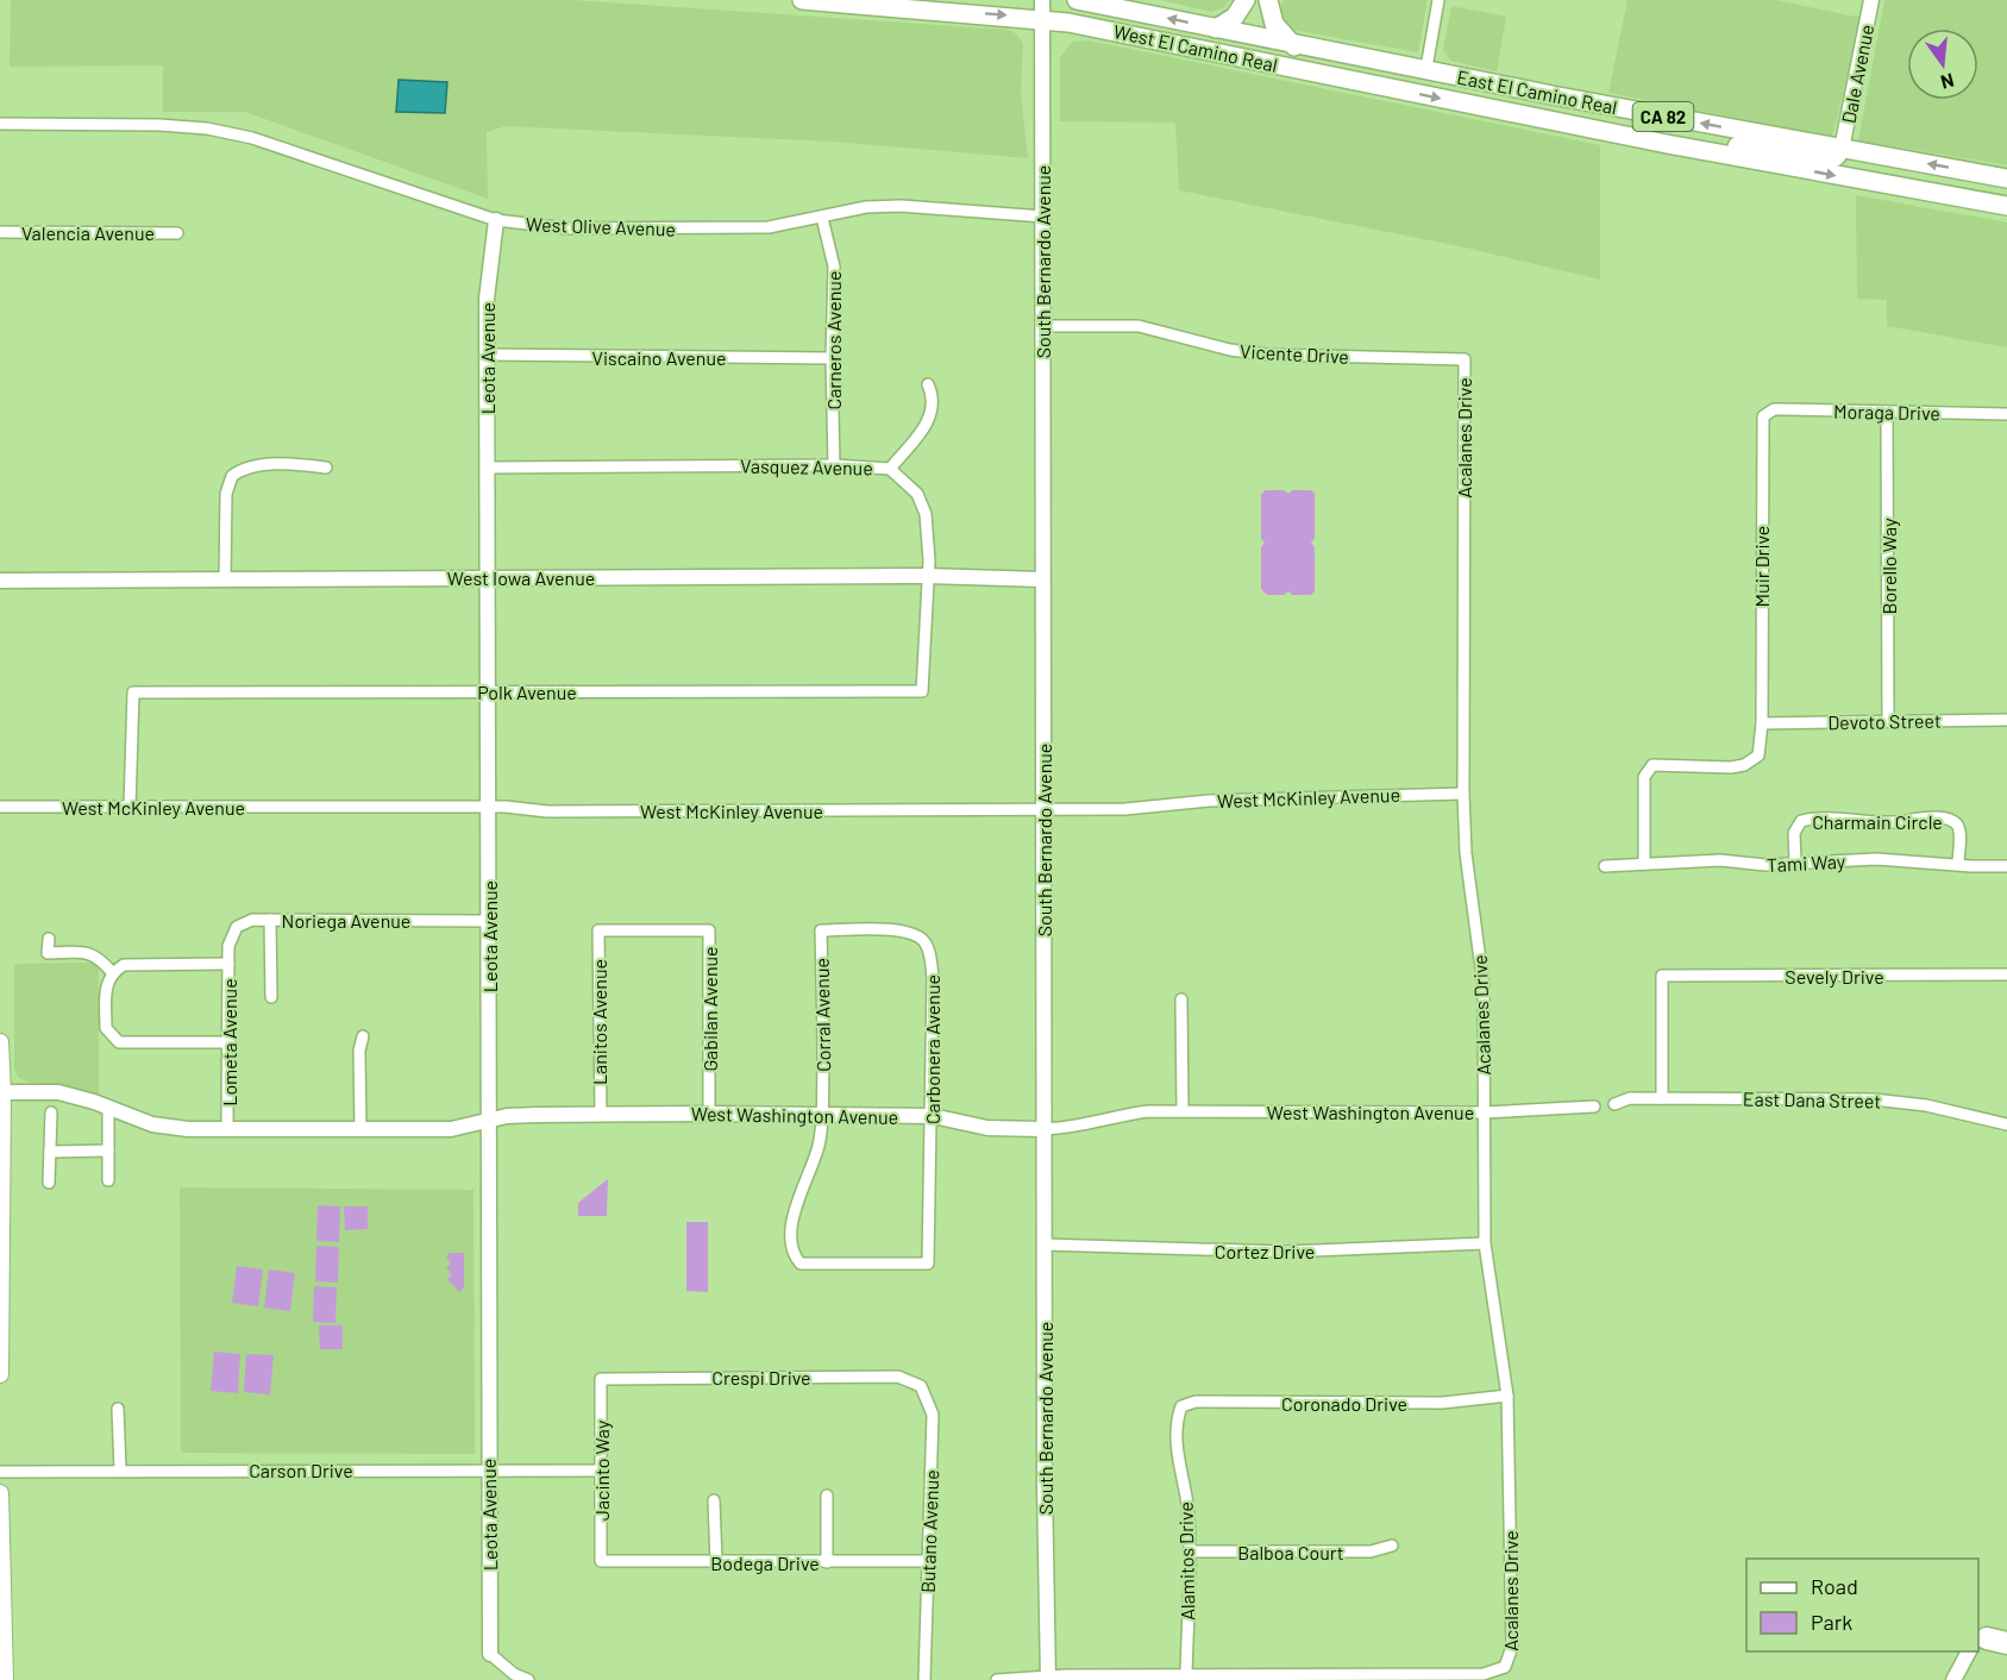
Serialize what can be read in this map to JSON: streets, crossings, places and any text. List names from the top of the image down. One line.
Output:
{"streets":{"main road":["West El Camino Real","East El Camino Real","CA 82"],"street":["Dale Avenue","West Olive Avenue","Valencia Avenue","South Bernardo Avenue","Carneros Avenue","Vicente Drive","Viscaino Avenue","Leota Avenue","Moraga Drive","Acalanes Drive","Vasquez Avenue","Muir Drive","Borello Way","West Iowa Avenue","Polk Avenue","Devoto Street","West McKinley Avenue","Charmain Circle","Tami Way","Noriega Avenue","Sevely Drive","Gabilan Avenue","Corral Avenue","Lanitos Avenue","Lometa Avenue","Carbonera Avenue","East Dana Street","West Washington Avenue","Cortez Drive","Crespi Drive","Coronado Drive","Carson Drive","Jacinto Way","Butano Avenue","Balboa Court","Alamitos Drive","Bodega Drive"]},"crossings":[["West El Camino Real","East El Camino Real"],["West El Camino Real","South Bernardo Avenue"],["Dale Avenue","East El Camino Real"],["West Olive Avenue","South Bernardo Avenue"],["West Olive Avenue","Carneros Avenue"],["West Olive Avenue","Leota Avenue"],["South Bernardo Avenue","Vicente Drive"],["South Bernardo Avenue","West Iowa Avenue"],["South Bernardo Avenue","West McKinley Avenue"],["South Bernardo Avenue","West Washington Avenue"],["South Bernardo Avenue","Cortez Drive"],["Carneros Avenue","Viscaino Avenue"],["Carneros Avenue","Vasquez Avenue"],["Vicente Drive","Acalanes Drive"],["Viscaino Avenue","Leota Avenue"],["Leota Avenue","Vasquez Avenue"],["Leota Avenue","West Iowa Avenue"],["Leota Avenue","Polk Avenue"],["Leota Avenue","West McKinley Avenue"],["Leota Avenue","Noriega Avenue"],["Leota Avenue","West Washington Avenue"],["Leota Avenue","Carson Drive"],["Moraga Drive","Muir Drive"],["Moraga Drive","Borello Way"],["Acalanes Drive","West McKinley Avenue"],["Acalanes Drive","West Washington Avenue"],["Acalanes Drive","Cortez Drive"],["Acalanes Drive","Coronado Drive"],["Acalanes Drive","Alamitos Drive"],["Vasquez Avenue","West Iowa Avenue"],["Vasquez Avenue","Polk Avenue"],["Muir Drive","Devoto Street"],["Muir Drive","Tami Way"],["Borello Way","Devoto Street"],["Polk Avenue","West McKinley Avenue"],["Charmain Circle","Tami Way"],["Noriega Avenue","Lometa Avenue"],["Sevely Drive","East Dana Street"],["Gabilan Avenue","Lanitos Avenue"],["Gabilan Avenue","West Washington Avenue"],["Corral Avenue","Carbonera Avenue"],["Corral Avenue","West Washington Avenue"],["Lanitos Avenue","West Washington Avenue"],["Lometa Avenue","West Washington Avenue"],["Carbonera Avenue","West Washington Avenue"],["Crespi Drive","Jacinto Way"],["Crespi Drive","Butano Avenue"],["Coronado Drive","Alamitos Drive"],["Carson Drive","Jacinto Way"],["Jacinto Way","Bodega Drive"],["Butano Avenue","Bodega Drive"],["Balboa Court","Alamitos Drive"]],"legend":["Road","Park"],"north":"bottom"}
